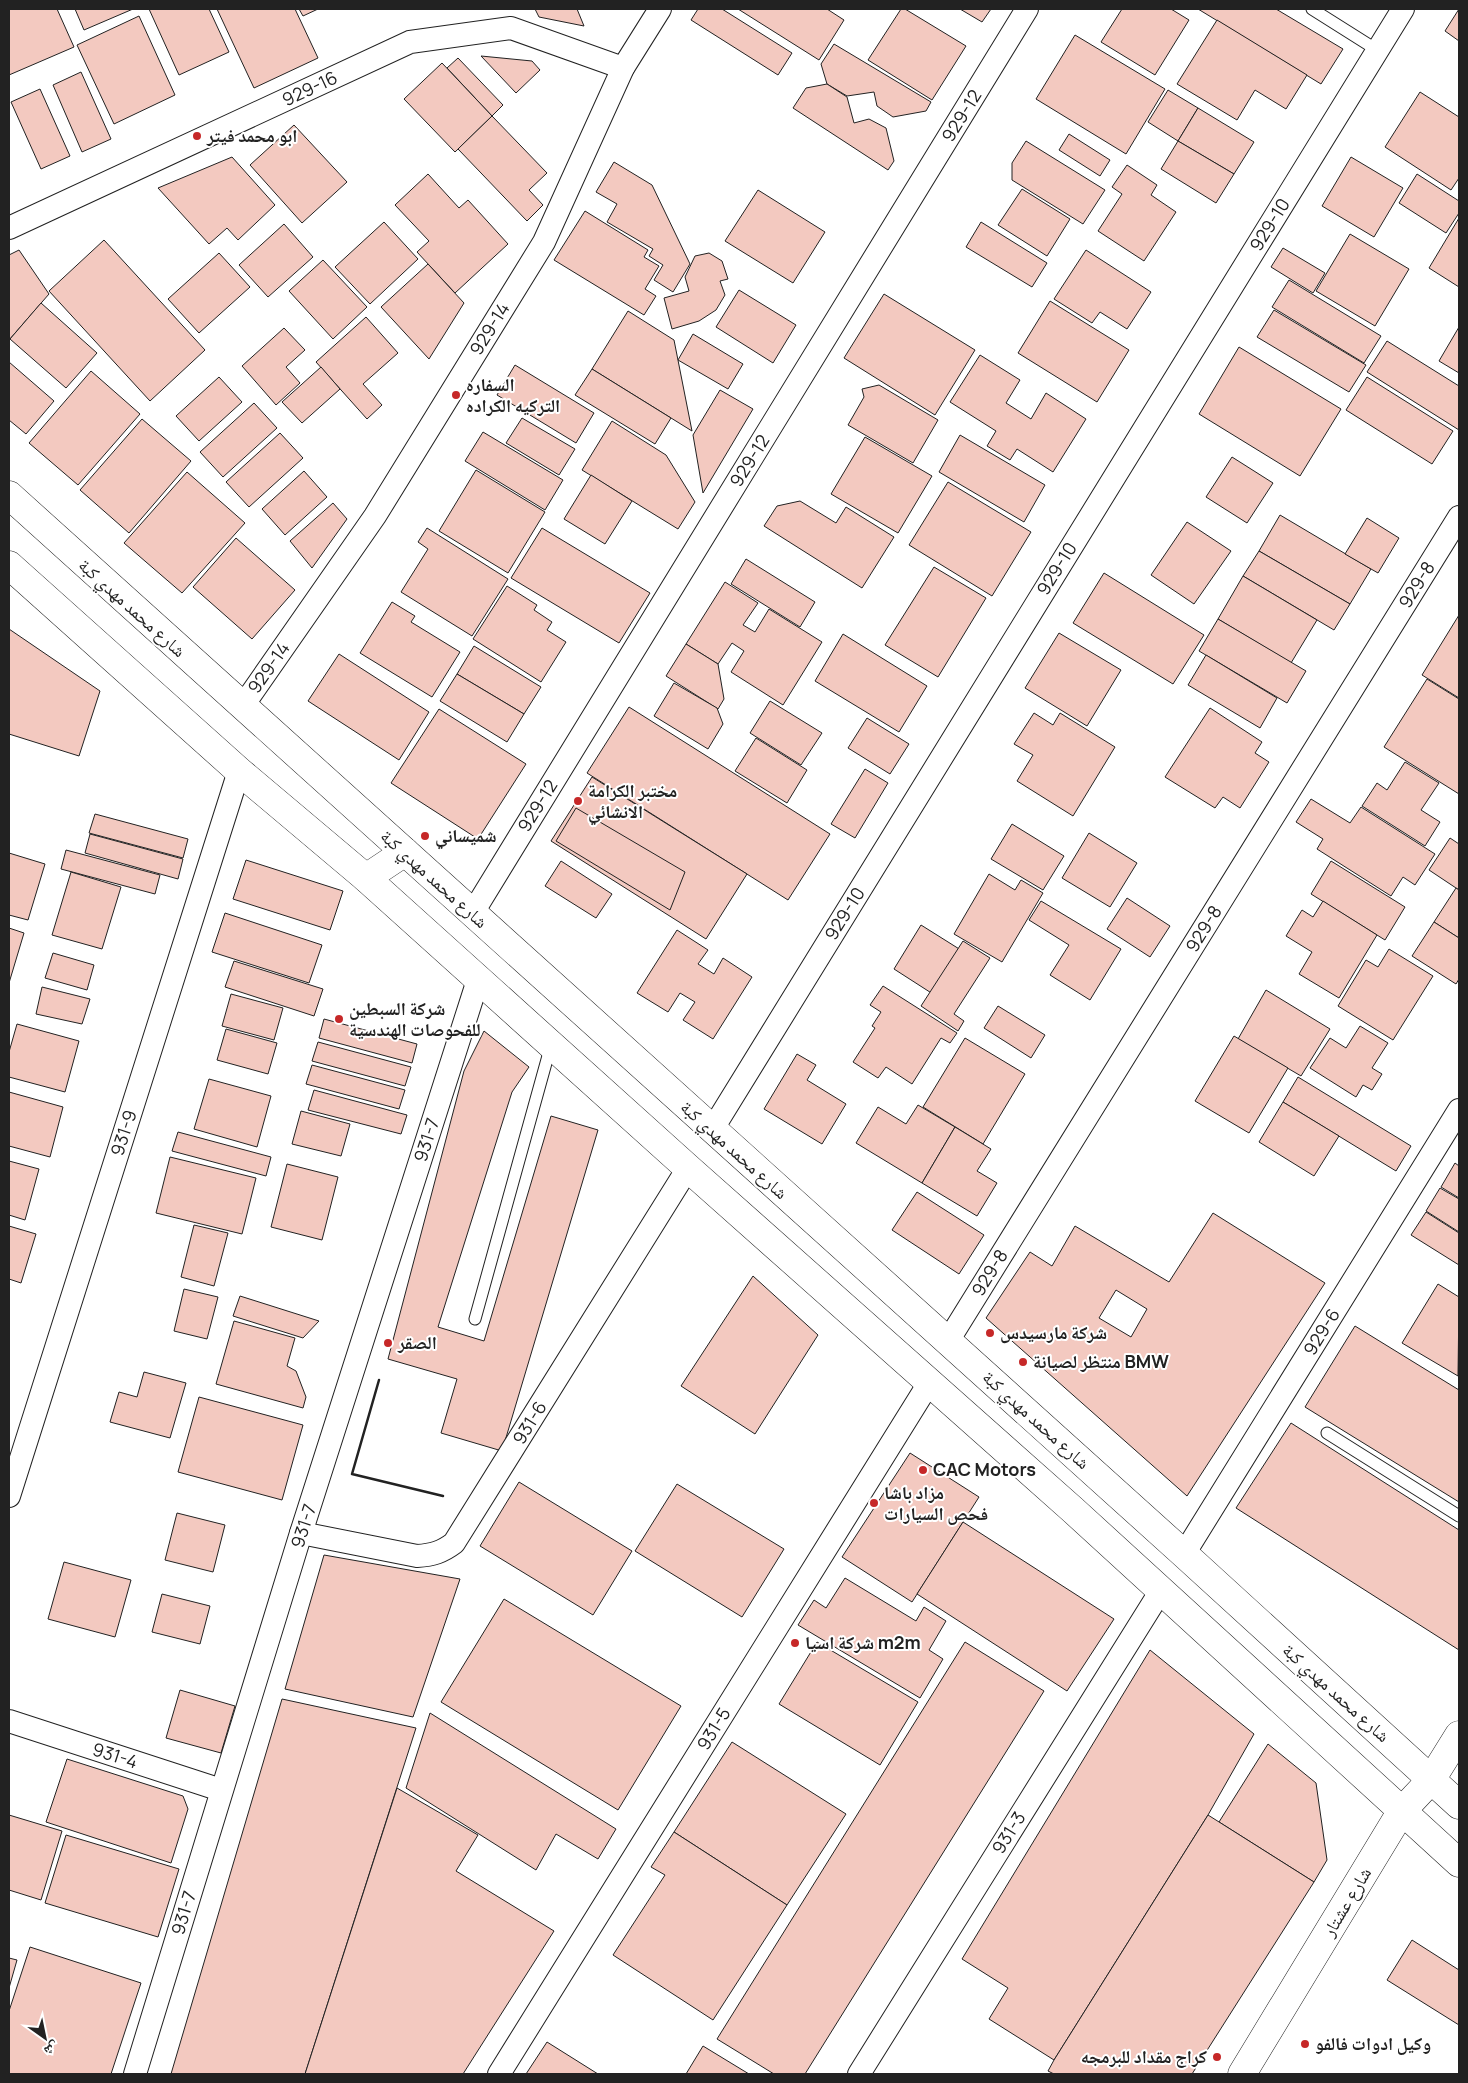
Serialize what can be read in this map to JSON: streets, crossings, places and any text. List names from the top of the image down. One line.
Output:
{"streets":{"street":["929-16","929-12","929-10","929-14","929-8","شارع محمد مهدي كبة","931-9","931-7","929-6","931-6","931-5","931-4","931-3","شارع عشتار"]},"crossings":[["929-16","929-14"],["929-12","شارع محمد مهدي كبة"],["929-10","شارع محمد مهدي كبة"],["929-14","شارع محمد مهدي كبة"],["929-8","شارع محمد مهدي كبة"],["شارع محمد مهدي كبة","929-6"],["شارع محمد مهدي كبة","شارع عشتار"],["931-7","931-6"],["931-7","931-4"]],"places":["ابو محمد فيتر","السفاره التركيه الكراده","مختبر الكرامة الانشائي","شميساني","شركة السبطين للفحوصات الهندسية","شركة مارسيدس","الصقر","منتظر لصيانة BMW","CAC Motors","مزاد باشا فحص السيارات","شركة اسيا m2m","وكيل ادوات فالفو","كراج مقداد للبرمجه"],"north":"bottom right"}
